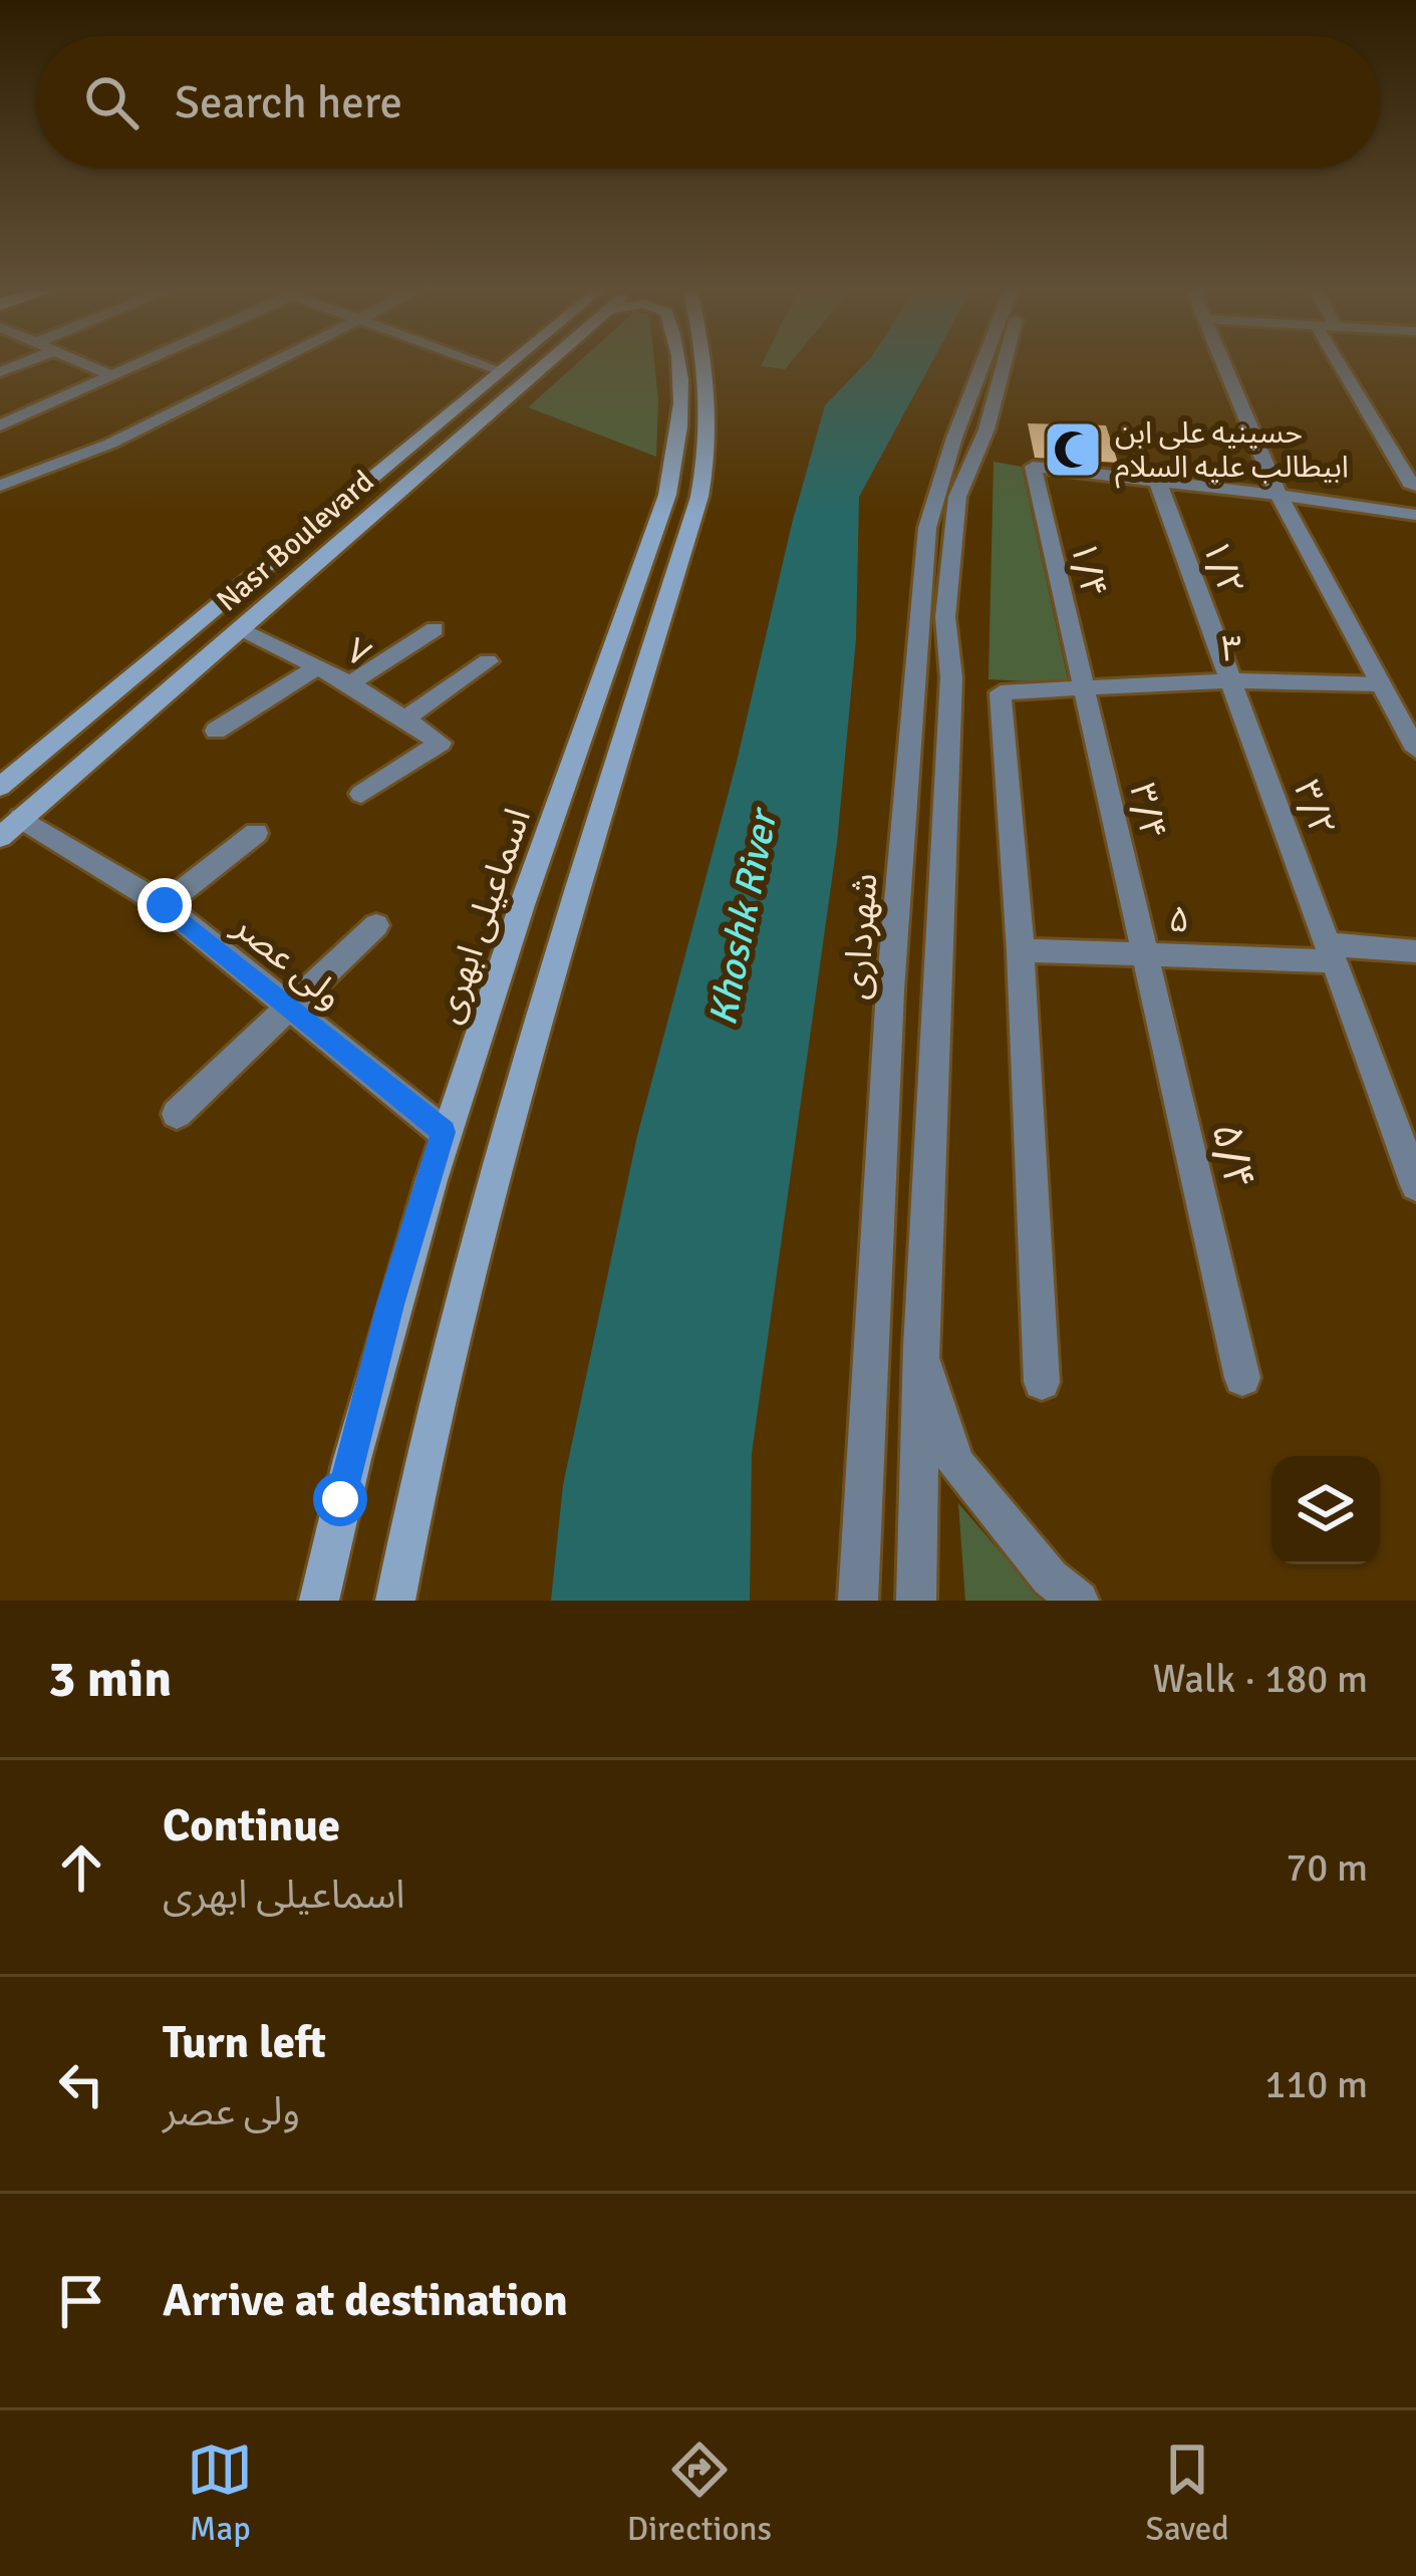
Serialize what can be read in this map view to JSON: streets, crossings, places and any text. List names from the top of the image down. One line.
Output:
{"streets":{"main road":["Nasr Boulevard","اسماعیلی ابهری"],"street":["۱/۲","۱/۴","۳","۷","۳/۲","۳/۴","۵","شهرداری","ولی عصر","۵/۴"]},"crossings":[["Nasr Boulevard","۷"],["Nasr Boulevard","ولی عصر"],["۱/۲","۱/۴"],["۱/۲","۳"],["۱/۲","۳/۲"],["۱/۴","۳"],["۱/۴","۳/۴"],["۳","۳/۲"],["۳","۳/۴"],["۳","۵"],["۳/۲","۵"],["۳/۴","۵"],["۳/۴","۵/۴"],["اسماعیلی ابهری","ولی عصر"],["۵","۵/۴"]],"water":["Khoshk River"],"places":{"mosque":["حسینیه علی ابن ابیطالب علیه السلام"]},"page":{"search":"Search here","heading":["3 min","Walk · 180 m"],"list":[["Continue","اسماعیلی ابهری","70 m"],["Turn left","ولی عصر","110 m"],"Arrive at destination"],"nav":["Map","Directions","Saved"]}}
